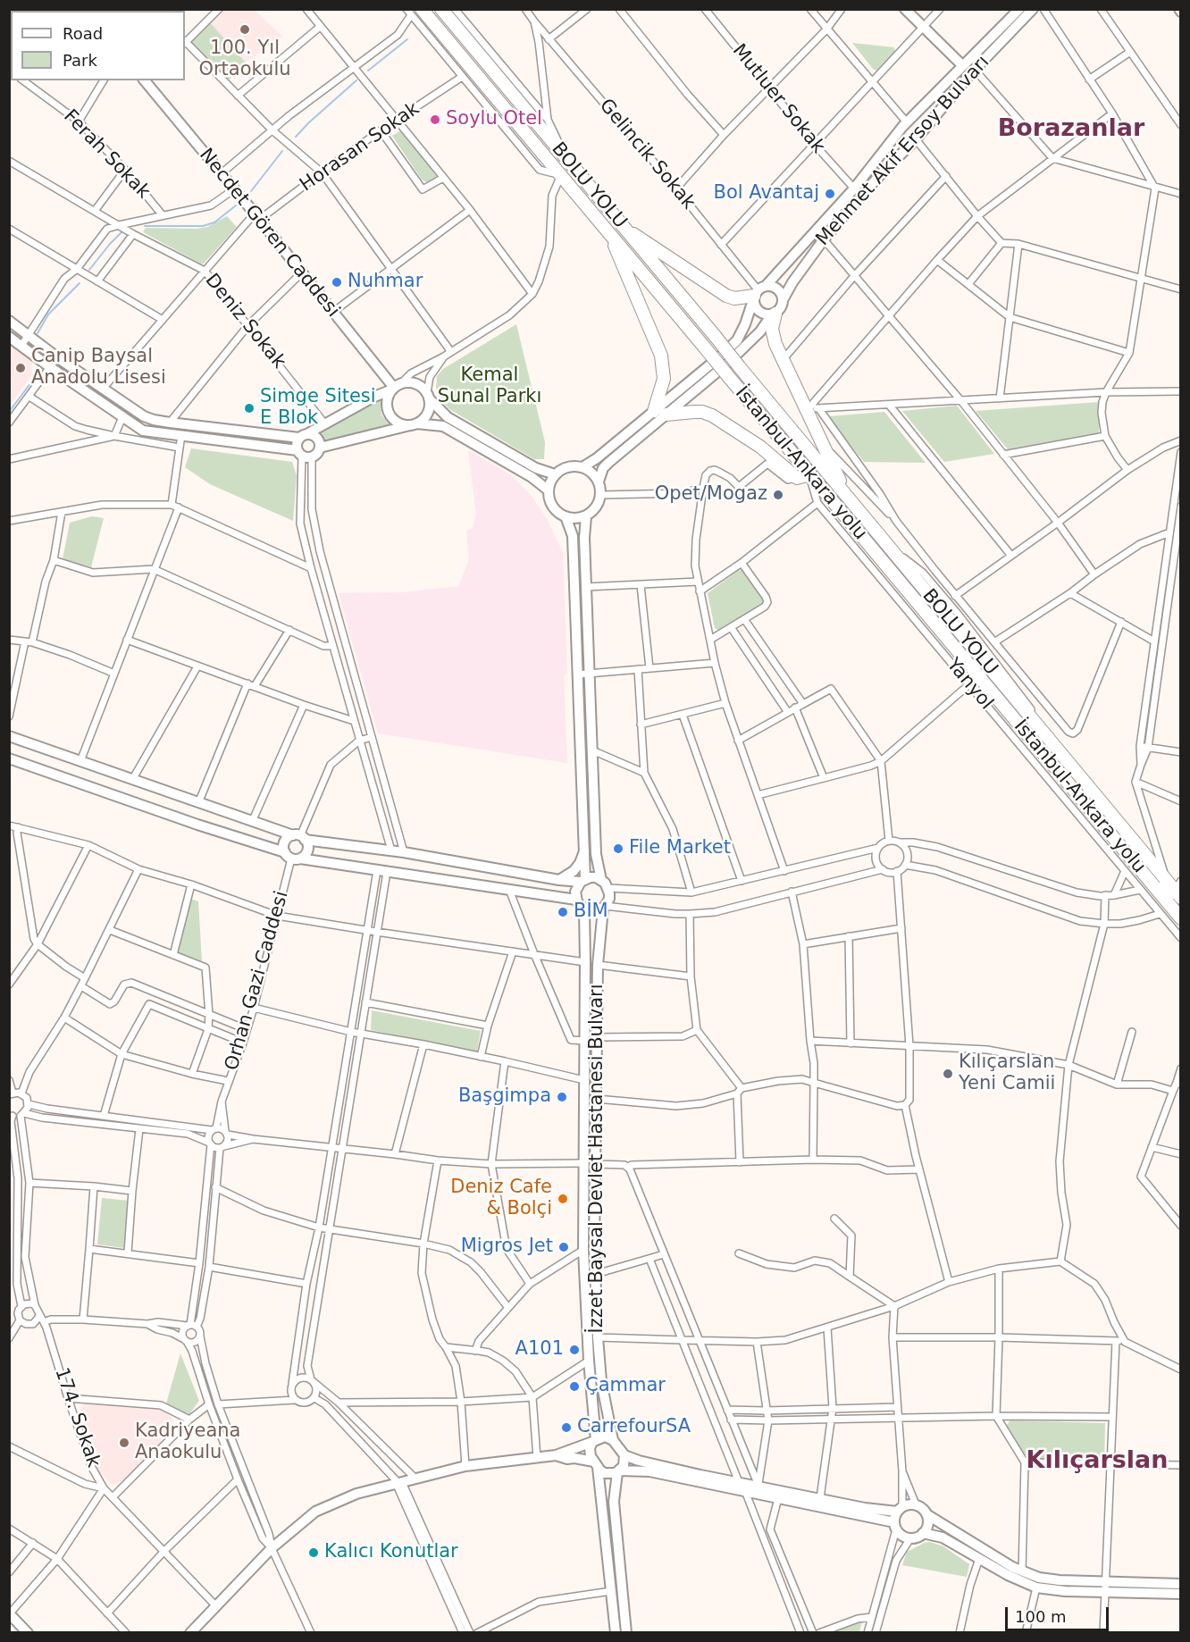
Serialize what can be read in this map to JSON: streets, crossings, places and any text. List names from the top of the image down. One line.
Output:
{"streets":{"highway":["BOLU YOLU","İstanbul-Ankara yolu"],"main road":["Mehmet Akif Ersoy Bulvarı","Necdet Gören Caddesi","İzzet Baysal Devlet Hastanesi Bulvarı"],"street":["Mutluer Sokak","Horasan Sokak","Ferah Sokak","Gelincik Sokak","Deniz Sokak","Yanyol","Orhan Gazi Caddesi","174. Sokak"]},"crossings":[["Mutluer Sokak","Mehmet Akif Ersoy Bulvarı"],["Horasan Sokak","Necdet Gören Caddesi"],["Horasan Sokak","Deniz Sokak"],["Mehmet Akif Ersoy Bulvarı","Gelincik Sokak"],["BOLU YOLU","İstanbul-Ankara yolu"],["BOLU YOLU","Yanyol"],["İstanbul-Ankara yolu","Yanyol"]],"districts":["Borazanlar","Kılıçarslan"],"parks":["Kemal Sunal Parkı"],"places":["100. Yıl Ortaokulu","Soylu Otel","Bol Avantaj","Nuhmar","Canip Baysal Anadolu Lisesi","Simge Sitesi E Blok","Opet/Mogaz","File Market","BİM","Kılıçarslan Yeni Camii","Başgimpa","Deniz Cafe & Bolçi","Migros Jet","A101","Çammar","CarrefourSA","Kadriyeana Anaokulu","Kalıcı Konutlar"],"legend":["Road","Park"],"scale_bar":"100 m"}
